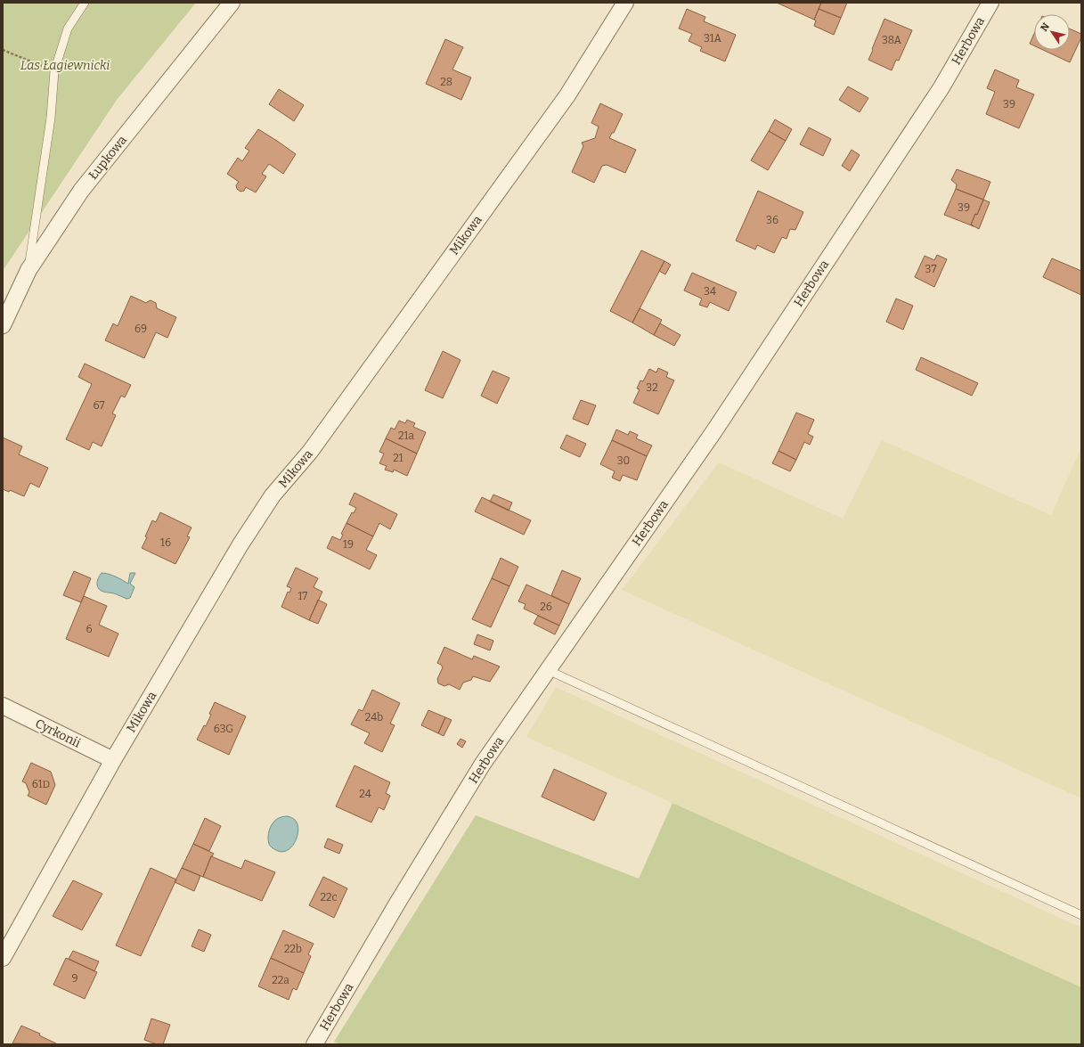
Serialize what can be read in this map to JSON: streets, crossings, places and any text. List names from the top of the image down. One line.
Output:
{"streets":{"street":["Herbowa","Łupkowa","Mikowa","Cyrkonii"]},"crossings":[["Mikowa","Cyrkonii"]],"parks":["Las Łagiewnicki"],"house_numbers":["31A","38A","28","39","39","36","37","34","69","32","67","21a","21","30","16","19","17","26","6","24b","63G","61D","24","22c","22b","9","22a"],"north":"top left"}
